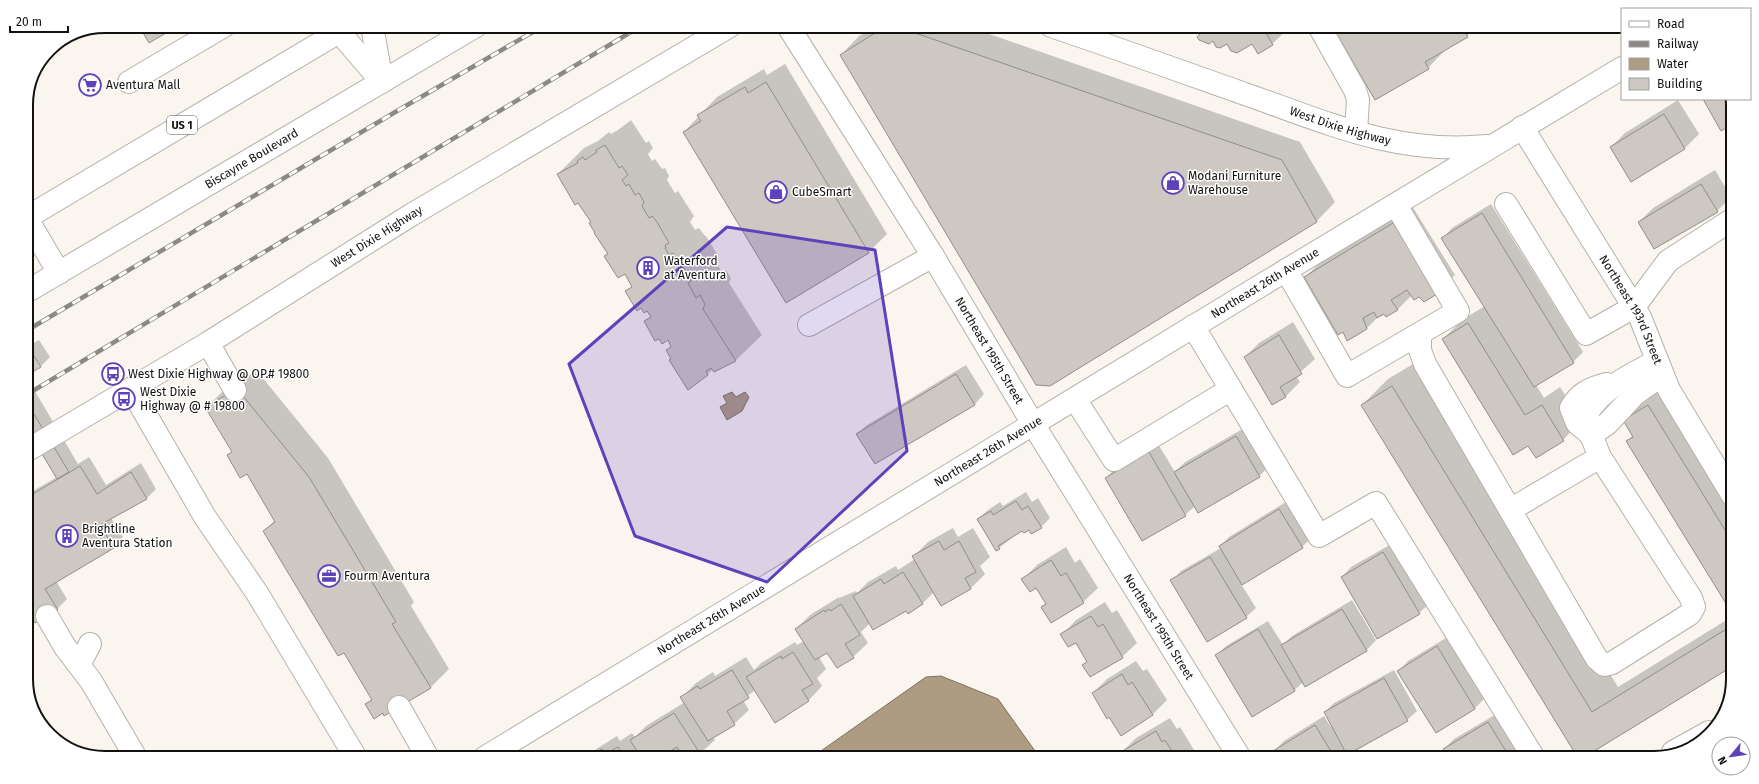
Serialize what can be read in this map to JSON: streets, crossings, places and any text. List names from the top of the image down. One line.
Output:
{"streets":{"street":["US 1","West Dixie Highway","Biscayne Boulevard","Northeast 26th Avenue","Northeast 193rd Street","Northeast 195th Street"]},"crossings":[["West Dixie Highway","Northeast 26th Avenue"],["West Dixie Highway","Northeast 193rd Street"],["Northeast 26th Avenue","Northeast 195th Street"]],"places":{"supermarket":["Aventura Mall"],"shop":["Modani Furniture Warehouse","CubeSmart"],"building":["Waterford at Aventura","Brightline Aventura Station"],"bus stop":["West Dixie Highway @ OP.# 19800","West Dixie Highway @ # 19800"],"office":["Fourm Aventura"]},"legend":["Road","Railway","Water","Building"],"scale_bar":"20 m","north":"bottom left"}
